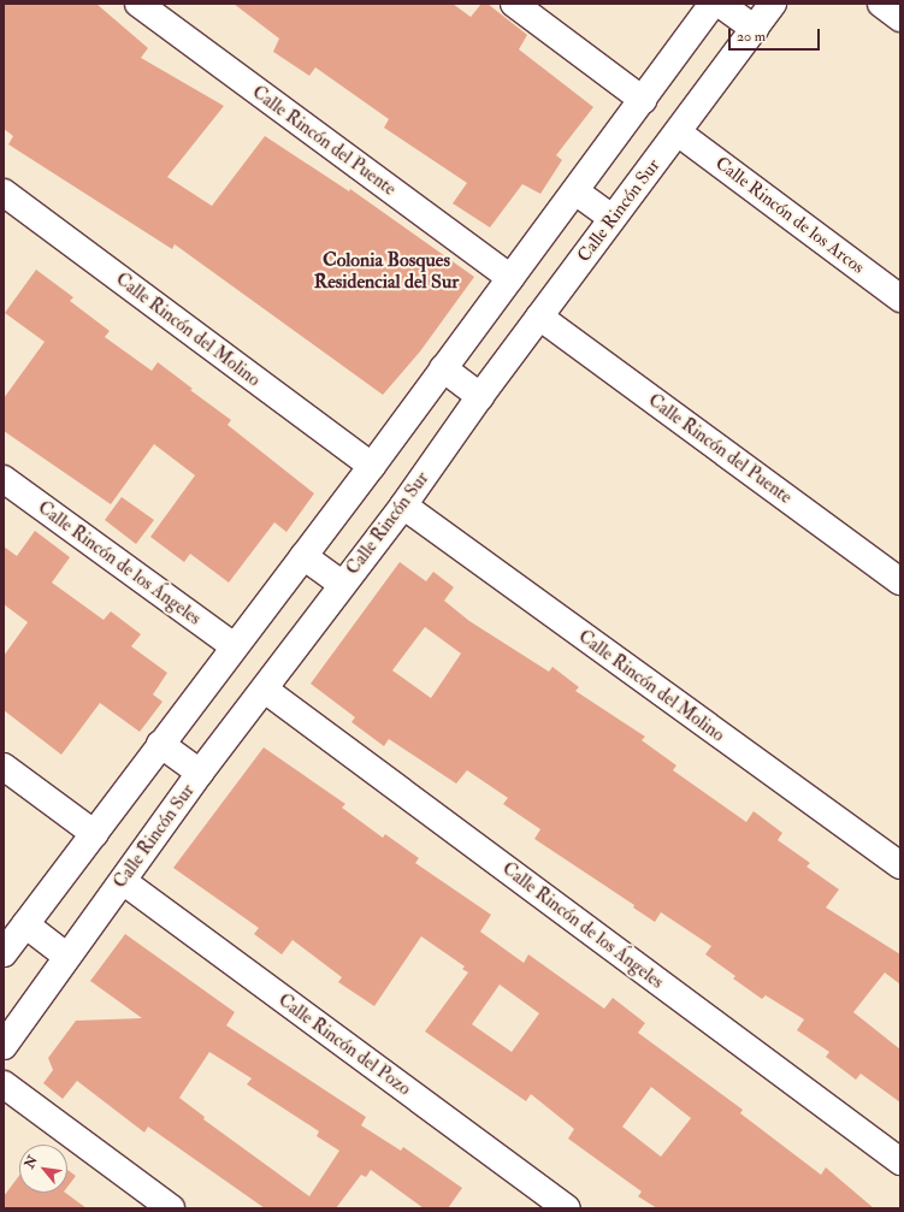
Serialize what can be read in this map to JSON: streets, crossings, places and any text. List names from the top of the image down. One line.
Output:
{"streets":{"street":["Calle Rincón del Puente","Calle Rincón Sur","Calle Rincón de los Arcos","Calle Rincón del Molino","Calle Rincón de los Ángeles","Calle Rincón del Pozo"]},"crossings":[["Calle Rincón del Puente","Calle Rincón Sur"],["Calle Rincón Sur","Calle Rincón de los Arcos"],["Calle Rincón Sur","Calle Rincón del Molino"],["Calle Rincón Sur","Calle Rincón de los Ángeles"],["Calle Rincón Sur","Calle Rincón del Pozo"]],"districts":["Colonia Bosques Residencial del Sur"],"scale_bar":"20 m","north":"top left"}
